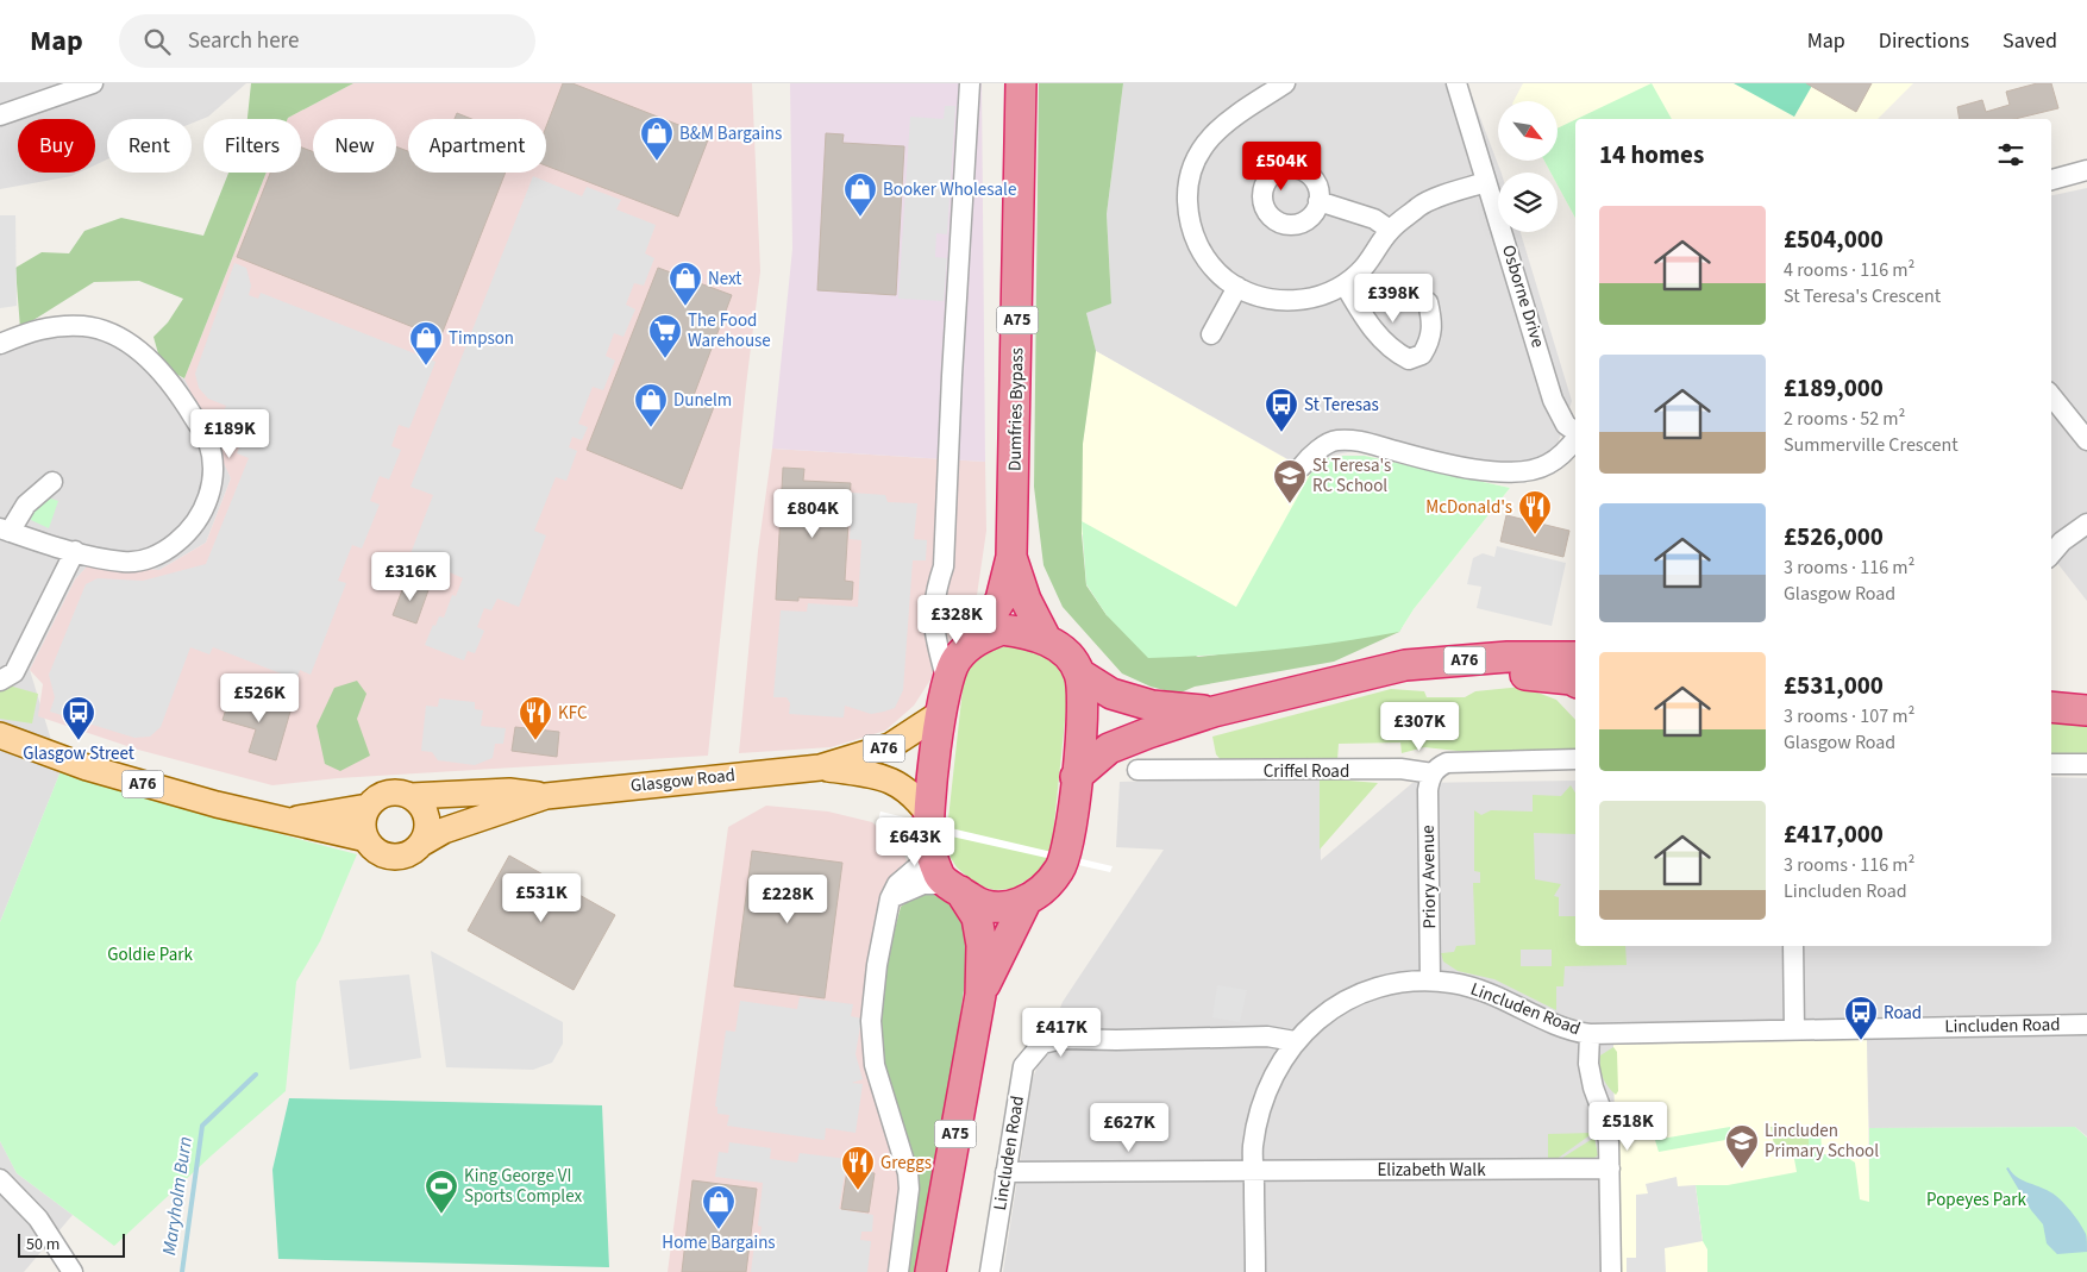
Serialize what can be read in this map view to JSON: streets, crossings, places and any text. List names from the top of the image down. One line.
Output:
{"streets":{"highway":["A75","Dumfries Bypass","A76"],"main road":["Glasgow Road"],"street":["Osborne Drive","Criffel Road","Priory Avenue","Lincluden Road","Elizabeth Walk"]},"crossings":[["A75","Dumfries Bypass"],["A75","A76"],["A75","Glasgow Road"],["A76","Glasgow Road"],["Criffel Road","Priory Avenue"],["Priory Avenue","Lincluden Road"],["Lincluden Road","Elizabeth Walk"]],"water":["Maryholm Burn"],"parks":["Goldie Park","Popeyes Park"],"places":{"shop":["B&M Bargains","Booker Wholesale","Next","Timpson","Dunelm","Home Bargains"],"supermarket":["The Food Warehouse"],"bus stop":["St Teresas","Glasgow Street","Road"],"school or university":["St Teresa's RC School","Lincluden Primary School"],"restaurant":["McDonald's","KFC","Greggs"],"sports":["King George VI Sports Complex"]},"scale_bar":"50 m","north":"bottom right","page":{"header":"Map","search":"Search here","nav":["Map","Directions","Saved"],"chip":["Buy","Rent","Filters","New","Apartment"],"heading":"14 homes","price":["£504K","£398K","£189K","£804K","£316K","£328K","£526K","£307K","£643K","£531K","£228K","£417K","£518K","£627K"],"list":[{"name":"£504,000","note":"4 rooms · 116 m² · St Teresa's Crescent"},{"name":"£189,000","note":"2 rooms · 52 m² · Summerville Crescent"},{"name":"£526,000","note":"3 rooms · 116 m² · Glasgow Road"},{"name":"£531,000","note":"3 rooms · 107 m² · Glasgow Road"},{"name":"£417,000","note":"3 rooms · 116 m² · Lincluden Road"}],"scale":"50 m"}}
